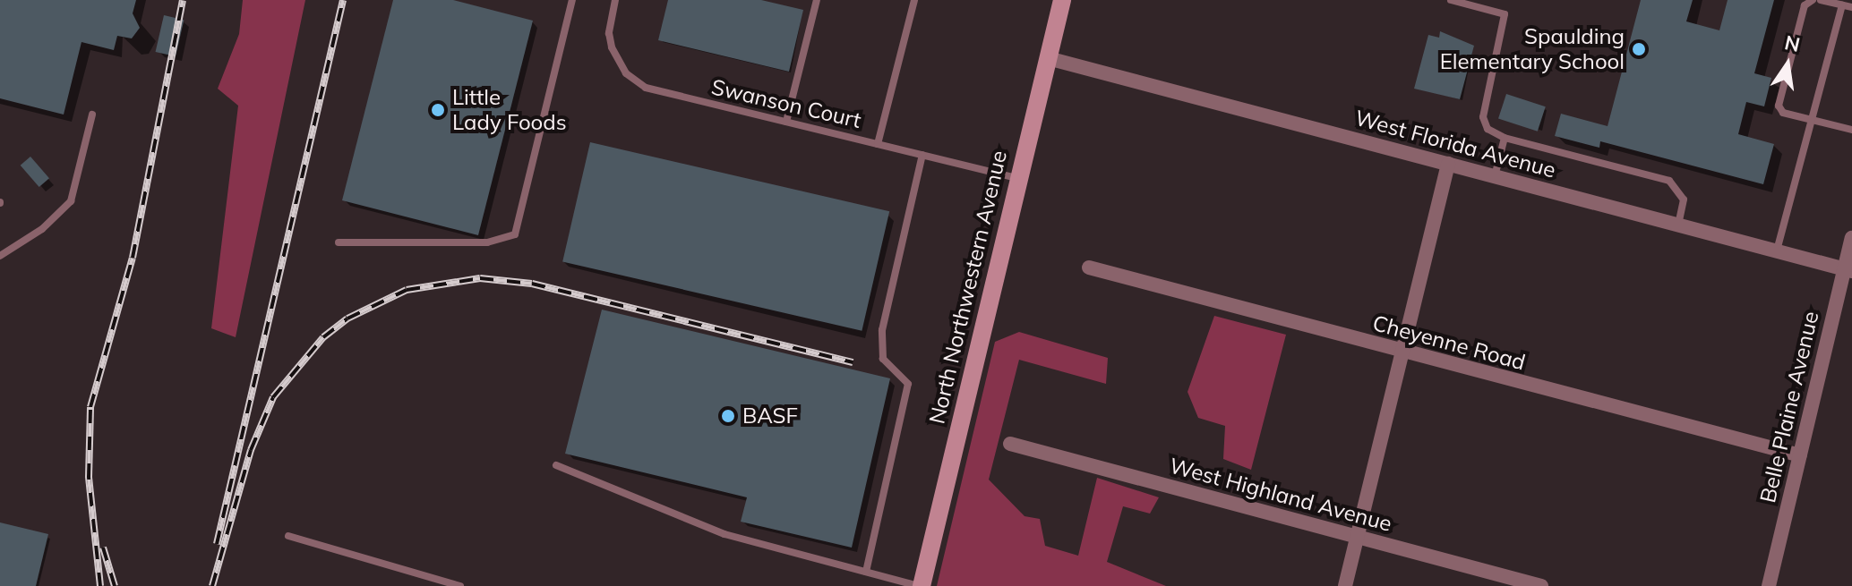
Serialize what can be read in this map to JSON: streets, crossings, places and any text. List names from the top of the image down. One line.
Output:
{"streets":{"street":["West Florida Avenue","North Northwestern Avenue","Cheyenne Road","Belle Plaine Avenue","West Highland Avenue"],"lane":["Swanson Court"]},"crossings":[["Swanson Court","North Northwestern Avenue"],["West Florida Avenue","North Northwestern Avenue"],["West Florida Avenue","Belle Plaine Avenue"],["Cheyenne Road","Belle Plaine Avenue"]],"places":["Spaulding Elementary School","Little Lady Foods","BASF"],"north":"top"}
